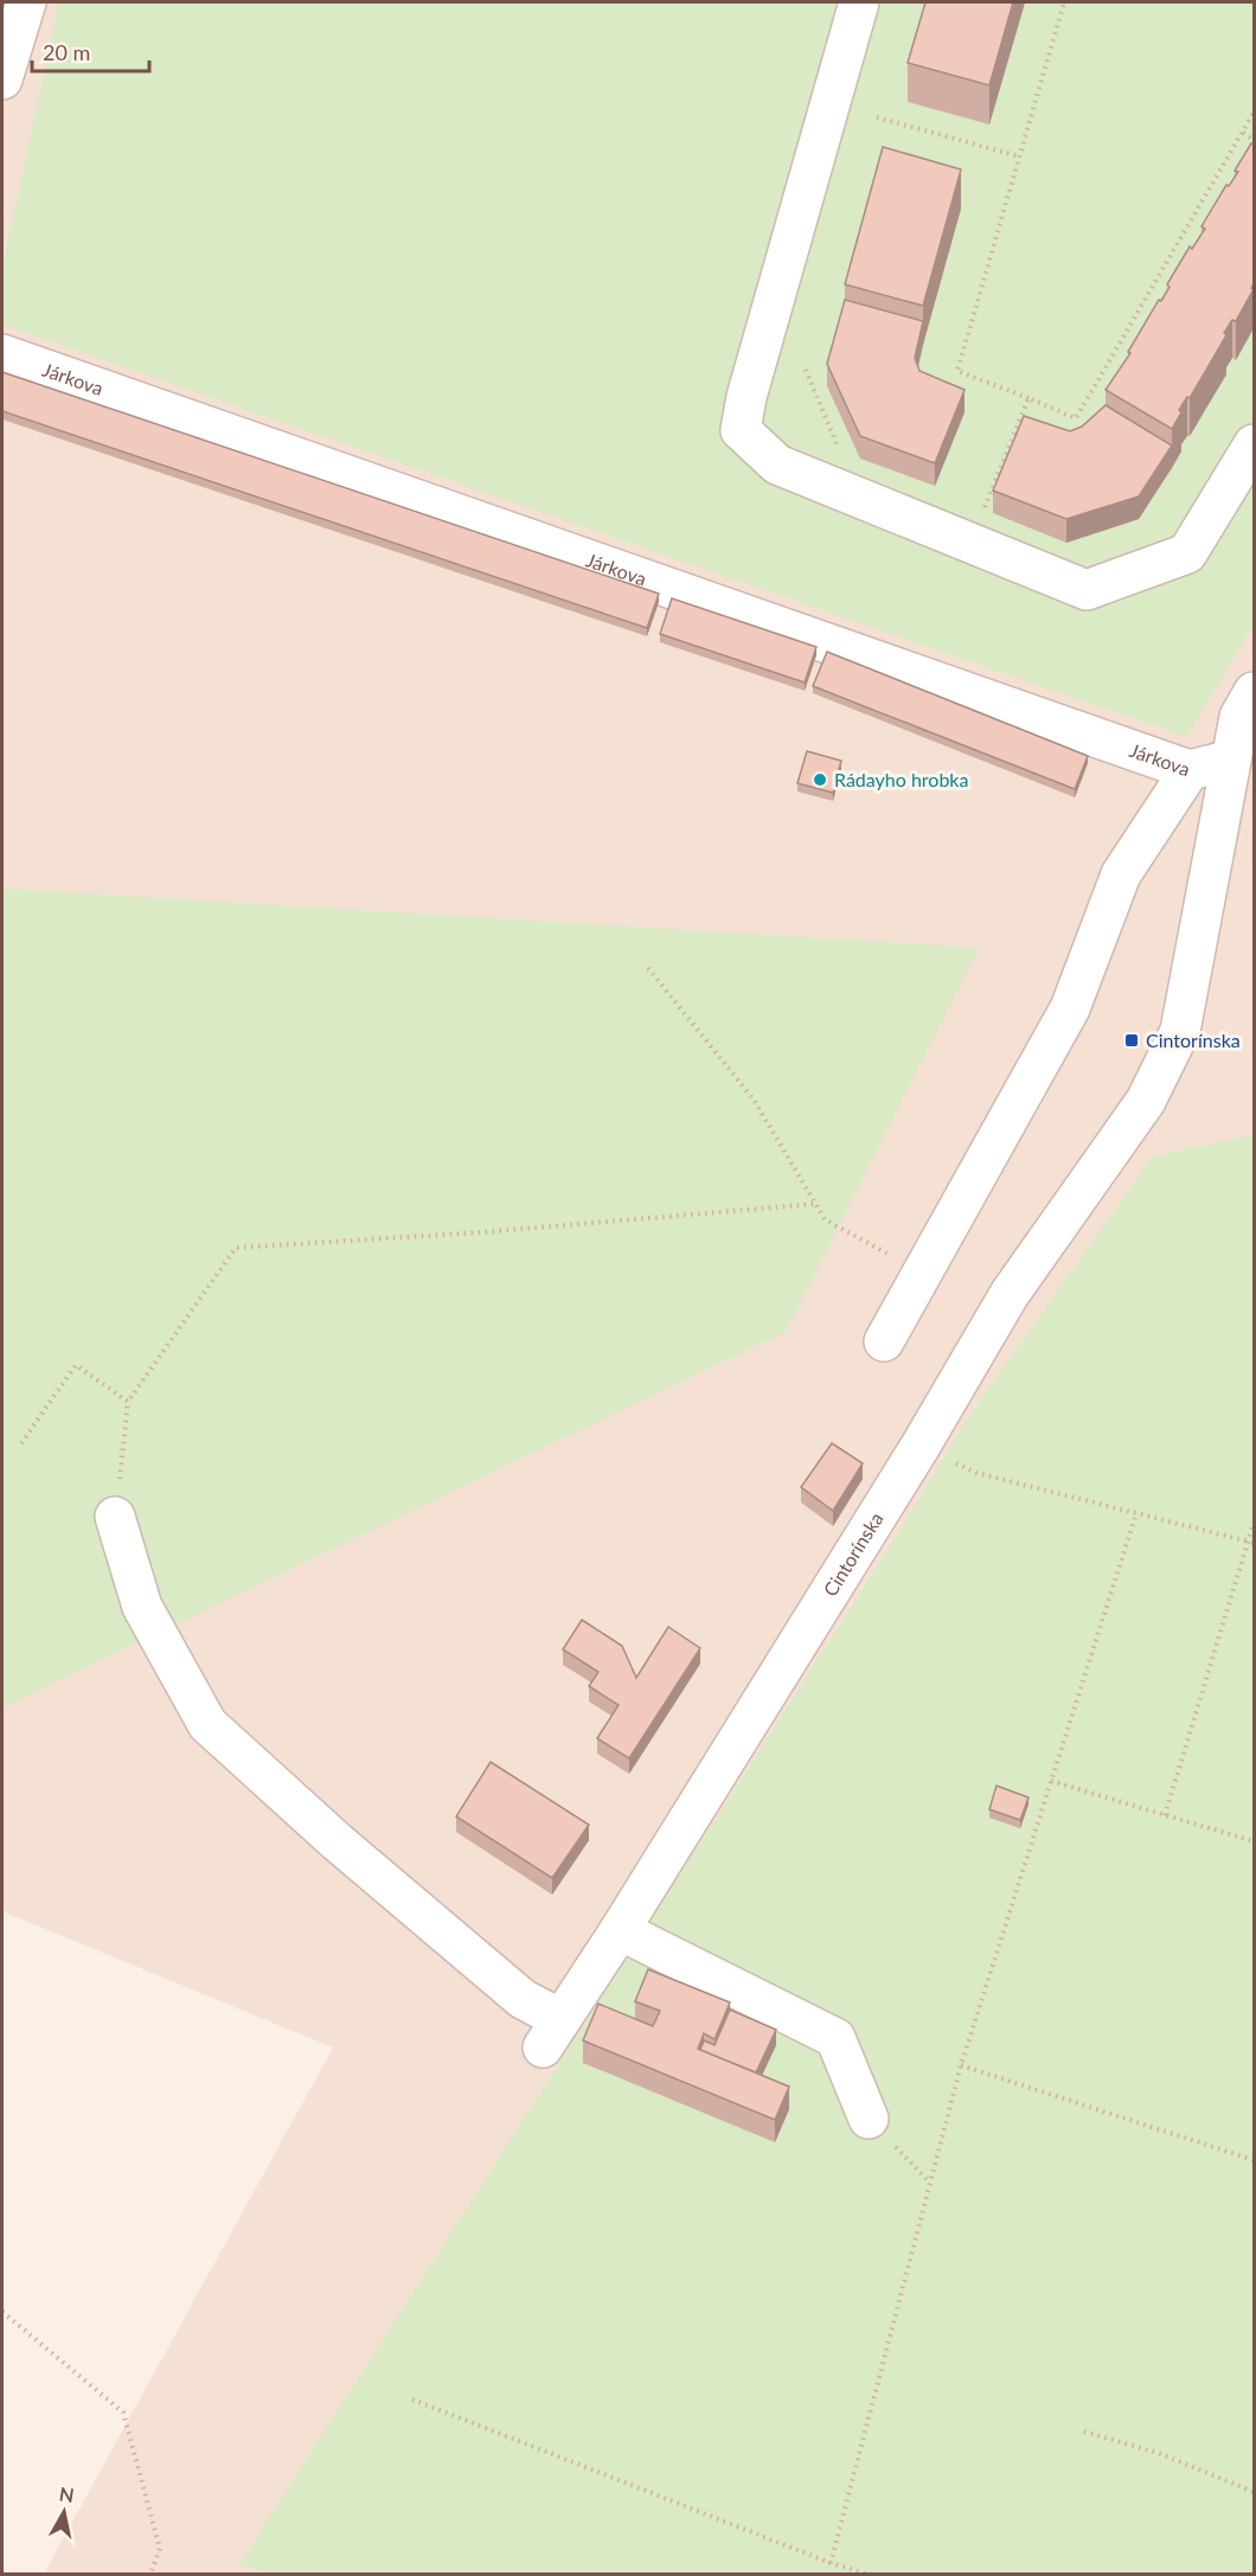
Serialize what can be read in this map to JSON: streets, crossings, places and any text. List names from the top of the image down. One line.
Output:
{"streets":{"street":["Járkova","Cintorínska"]},"crossings":[["Járkova","Cintorínska"]],"places":{"other":["Rádayho hrobka"],"transit":["Cintorínska"]},"scale_bar":"20 m","north":"top"}
